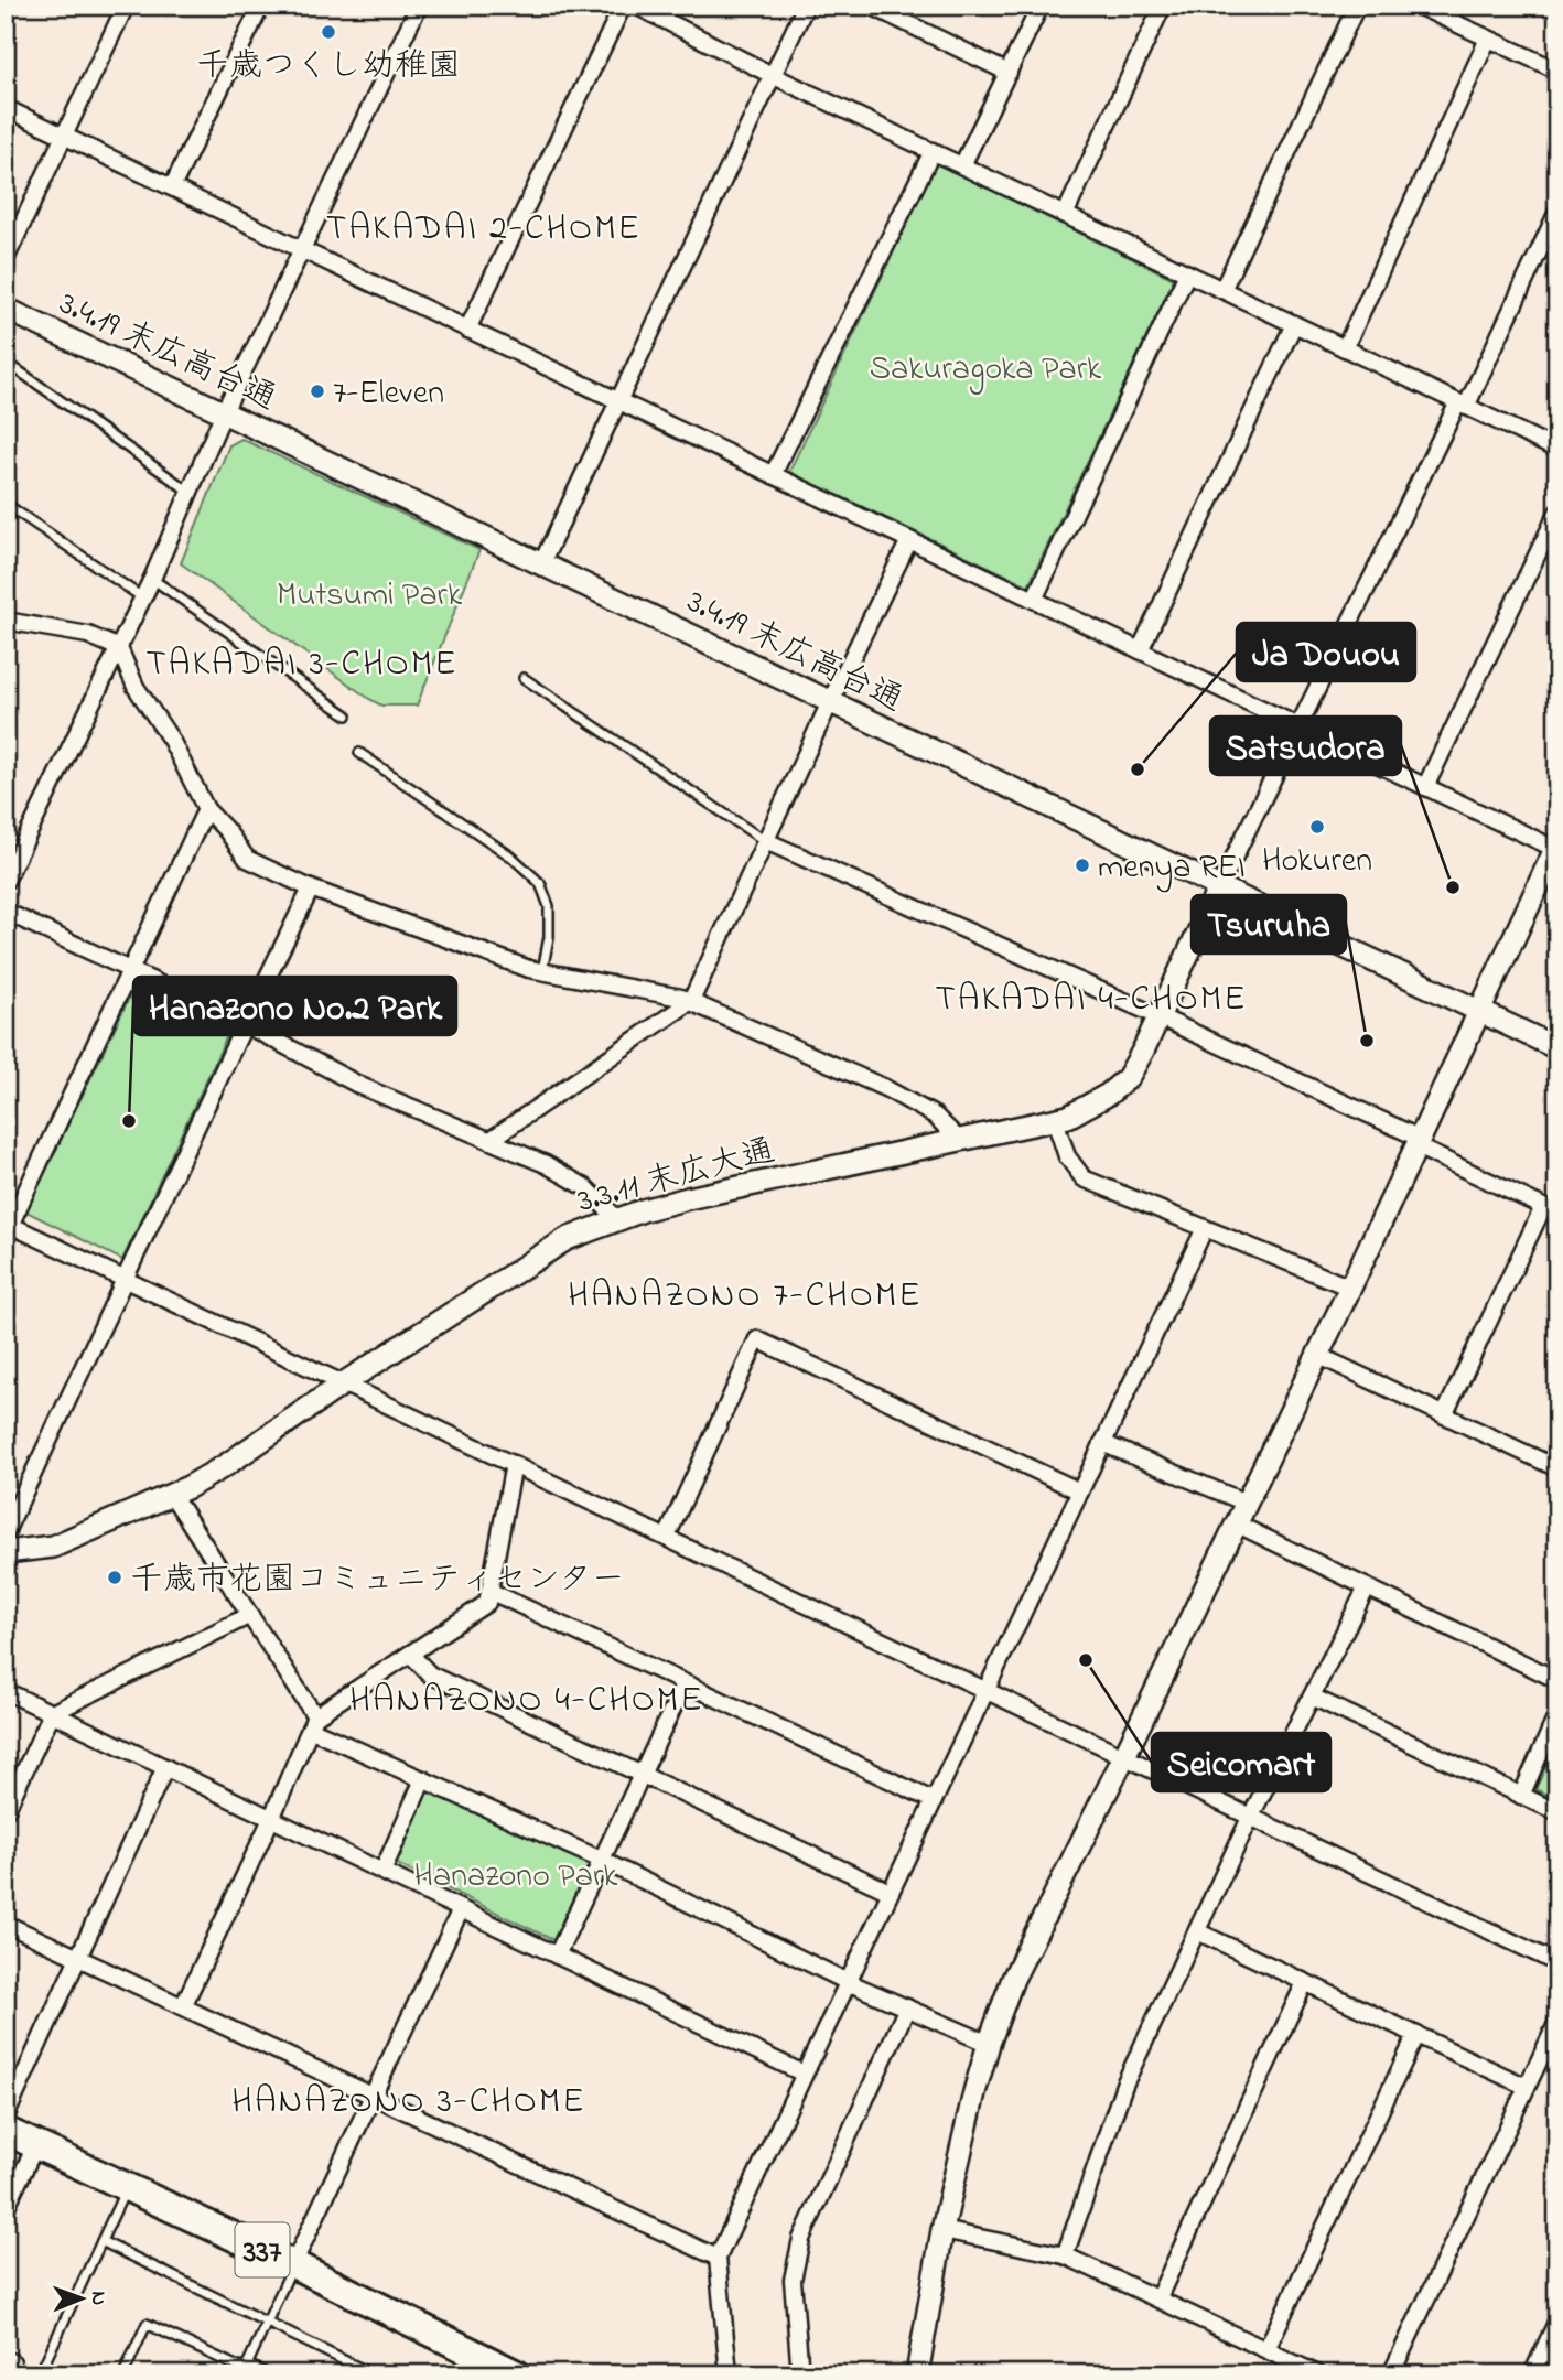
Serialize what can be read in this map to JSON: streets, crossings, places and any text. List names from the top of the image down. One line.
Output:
{"streets":{"highway":["337"],"street":["3.4.19 末広高台通","3.3.11 末広大通"]},"crossings":[["3.4.19 末広高台通","3.3.11 末広大通"]],"districts":["TAKADAI 2-CHOME","TAKADAI 3-CHOME","TAKADAI 4-CHOME","HANAZONO 7-CHOME","HANAZONO 4-CHOME","HANAZONO 3-CHOME"],"parks":["Sakuragoka Park","Mutsumi Park","Hanazono Park"],"places":["千歳つくし幼稚園","7-Eleven","Ja Douou","Hokuren","menya REI","Satsudora","Tsuruha","Hanazono No.2 Park","千歳市花園コミュニティセンター","Seicomart"],"north":"right"}
